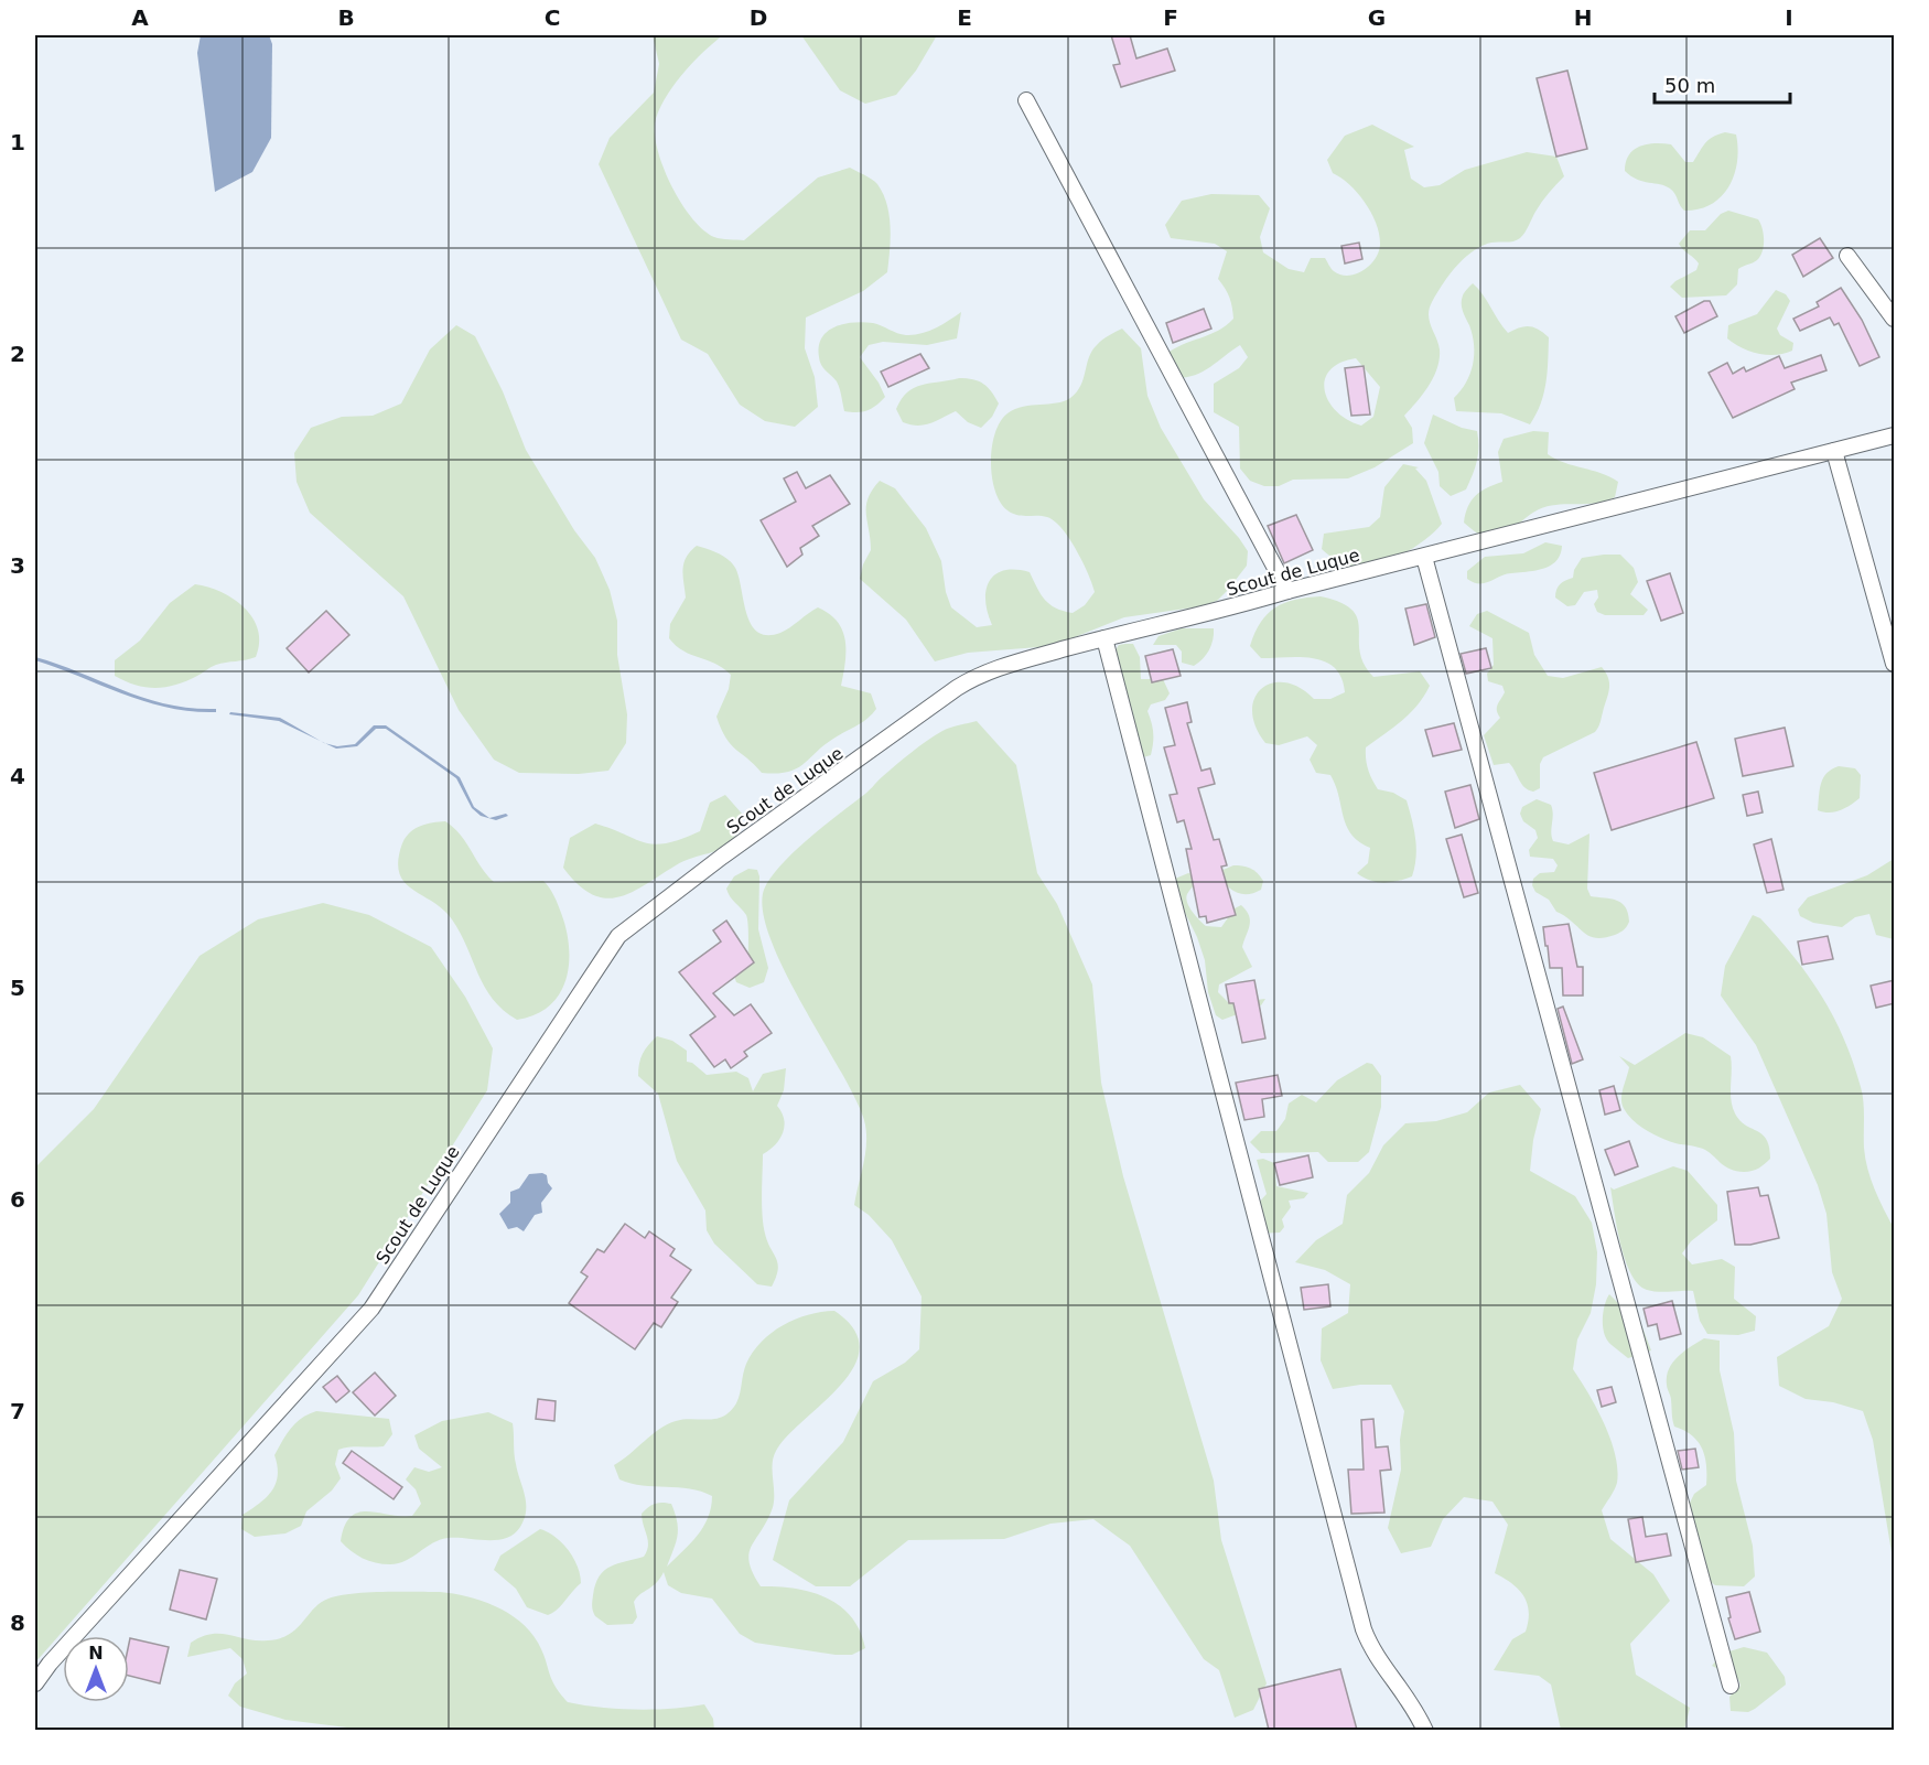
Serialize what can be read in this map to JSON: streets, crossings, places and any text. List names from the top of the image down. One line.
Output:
{"streets":{"street":["Scout de Luque"]},"scale_bar":"50 m","north":"top","grid":{"columns":["A","B","C","D","E","F","G","H","I"],"rows":["1","2","3","4","5","6","7","8"]}}
